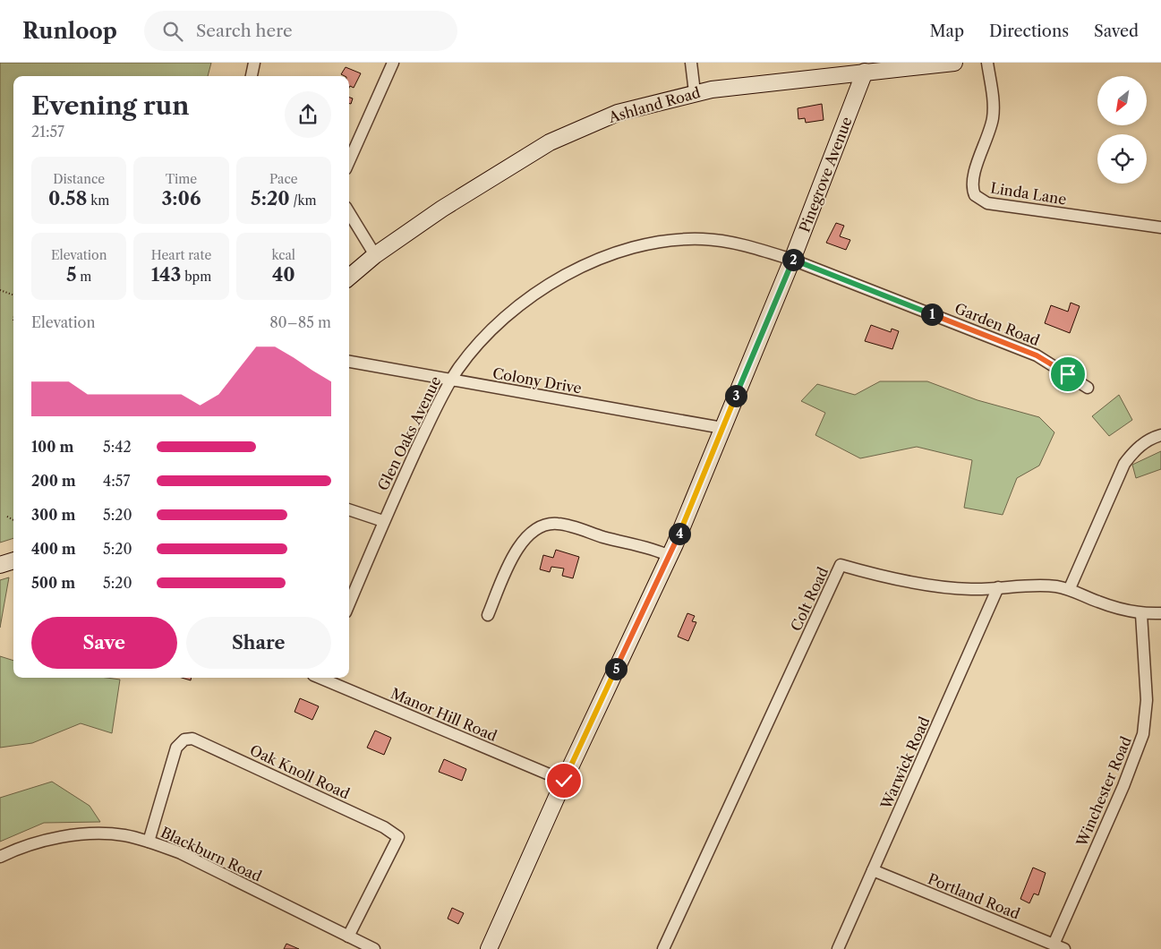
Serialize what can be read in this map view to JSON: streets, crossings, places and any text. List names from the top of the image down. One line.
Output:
{"streets":{"street":["Ashland Road","Pinegrove Avenue","Linda Lane","Garden Road","Colony Drive","Glen Oaks Avenue","Colt Road","Manor Hill Road","Warwick Road","Oak Knoll Road","Winchester Road","Blackburn Road","Portland Road"]},"crossings":[["Ashland Road","Pinegrove Avenue"],["Pinegrove Avenue","Garden Road"],["Pinegrove Avenue","Colony Drive"],["Pinegrove Avenue","Glen Oaks Avenue"],["Pinegrove Avenue","Manor Hill Road"],["Garden Road","Glen Oaks Avenue"],["Colony Drive","Glen Oaks Avenue"],["Colt Road","Warwick Road"],["Colt Road","Winchester Road"],["Warwick Road","Portland Road"],["Oak Knoll Road","Blackburn Road"],["Winchester Road","Portland Road"]],"north":"bottom left","page":{"header":"Runloop","search":"Search here","nav":["Map","Directions","Saved"],"heading":["Evening run","21:57"],"stats":[["Distance","0.58 km"],["Time","3:06"],["Pace","5:20 /km"],["Elevation","5 m"],["Heart rate","143 bpm"],["kcal","40"]],"pins":["2","1","3","4","5"],"chart":["Elevation","80–85 m"],"list":[{"name":"100 m","note":"5:42"},{"name":"200 m","note":"4:57"},{"name":"300 m","note":"5:20"},{"name":"400 m","note":"5:20"},{"name":"500 m","note":"5:20"}],"buttons":["Save","Share"]}}
